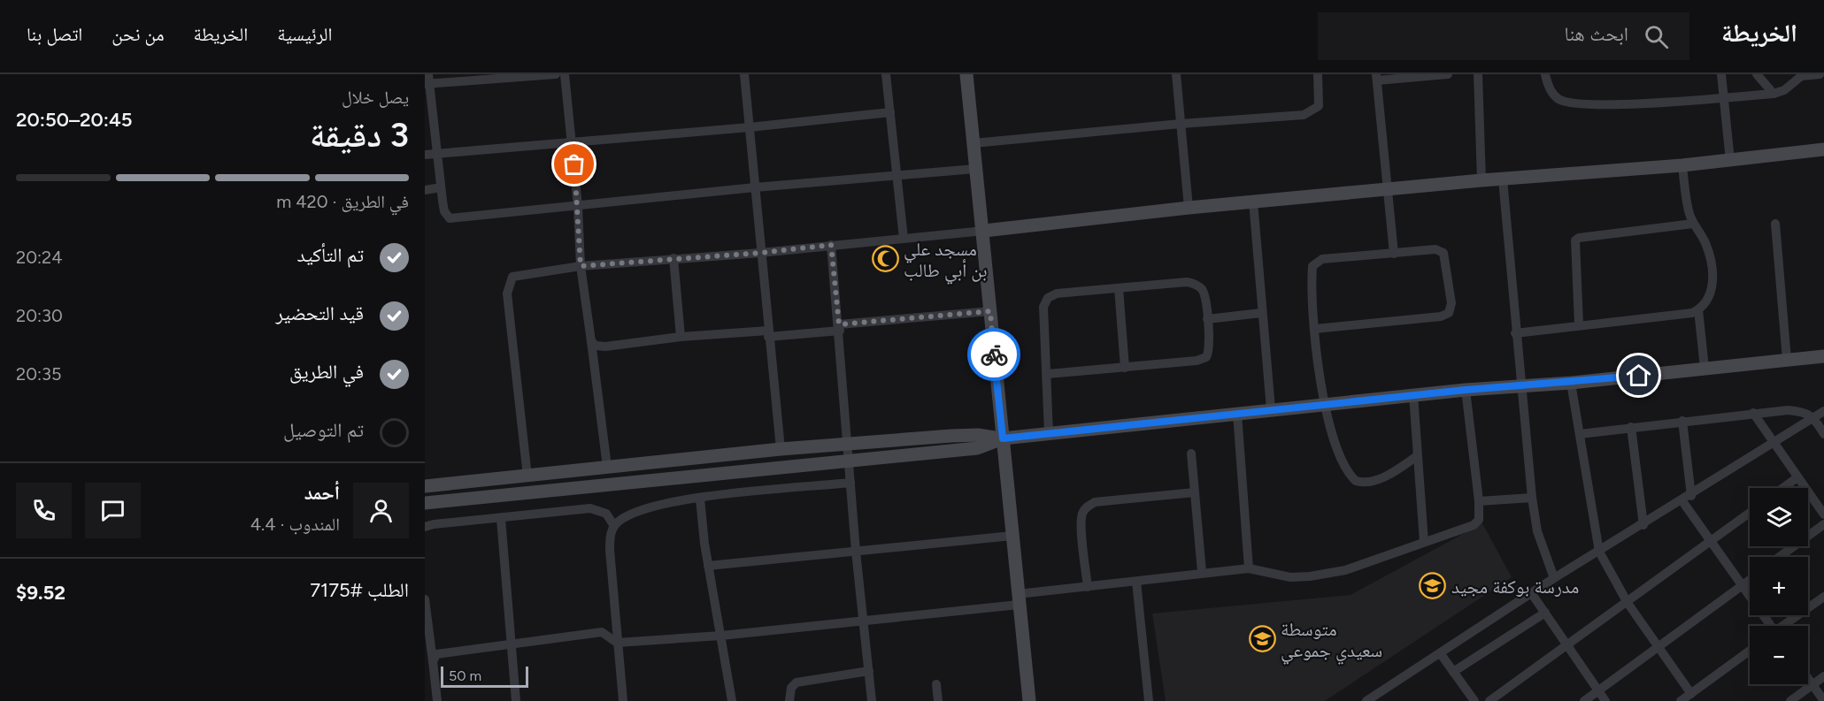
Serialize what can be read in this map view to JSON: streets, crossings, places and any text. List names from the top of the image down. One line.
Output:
{"places":{"mosque":["مسجد علي بن أبي طالب"],"school or university":["مدرسة بوكفة مجيد","متوسطة سعيدي جموعي"]},"scale_bar":"50 m","page":{"header":"الخريطة","search":"ابحث هنا","nav":["الرئيسية","الخريطة","من نحن","اتصل بنا"],"heading":["3 دقيقة","يصل خلال","20:45–20:50"],"panel":["أحمد","المندوب · 4.4","الطلب #7175","$9.52"],"bar":"في الطريق · 420 m","list":[["تم التأكيد","20:24"],["قيد التحضير","20:30"],["في الطريق","20:35"],"تم التوصيل"],"map_buttons":["+","−"],"scale":"50 m"}}
